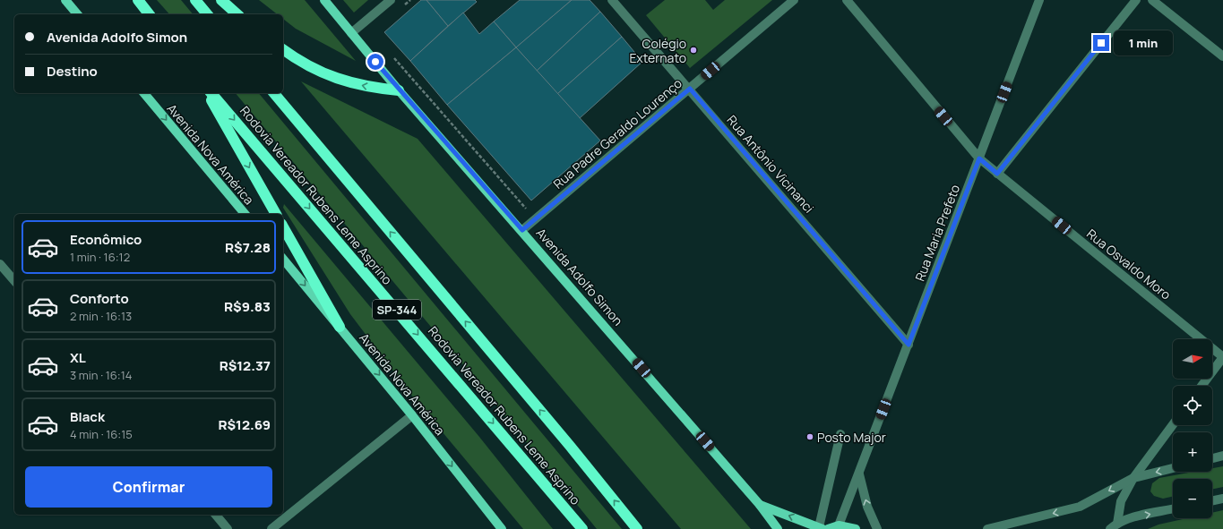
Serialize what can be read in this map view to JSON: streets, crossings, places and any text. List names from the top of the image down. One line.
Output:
{"streets":{"highway":["Rodovia Vereador Rubens Leme Asprino","SP-344"],"main road":["Avenida Nova América","Avenida Adolfo Simon"],"street":["Rua Padre Geraldo Lourenço","Rua Antônio Vicinanci","Rua Maria Prefeto","Rua Osvaldo Moro"]},"crossings":[["Rua Padre Geraldo Lourenço","Rua Antônio Vicinanci"],["Rua Padre Geraldo Lourenço","Avenida Adolfo Simon"],["Rua Antônio Vicinanci","Rua Maria Prefeto"],["Rua Maria Prefeto","Rua Osvaldo Moro"]],"one_way":["Avenida Nova América"],"places":["Colégio Externato","Posto Major"],"north":"right","page":{"banner":["Avenida Adolfo Simon","Destino"],"bubble":"1 min","list":[{"name":"Econômico","note":"1 min · 16:12","value":"R$7.28"},{"name":"Conforto","note":"2 min · 16:13","value":"R$9.83"},{"name":"XL","note":"3 min · 16:14","value":"R$12.37"},{"name":"Black","note":"4 min · 16:15","value":"R$12.69"}],"map_buttons":["+","−"],"buttons":"Confirmar"}}
